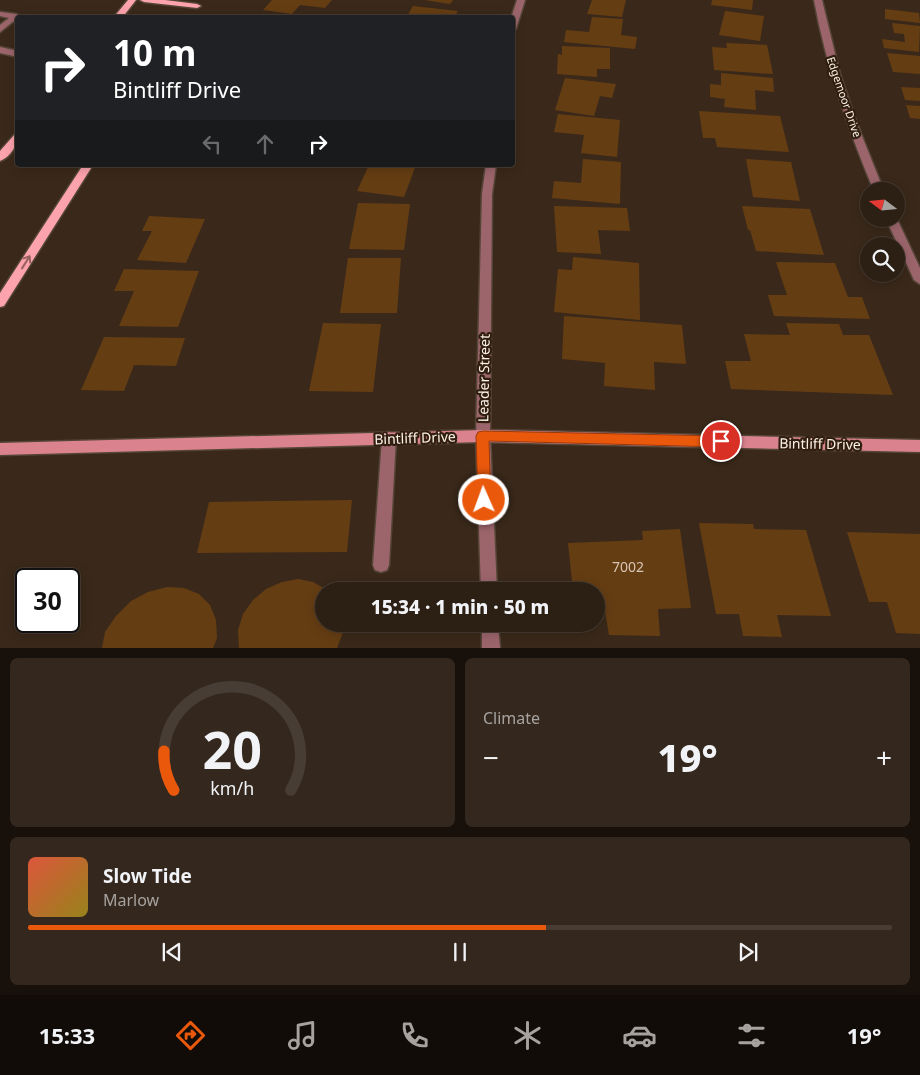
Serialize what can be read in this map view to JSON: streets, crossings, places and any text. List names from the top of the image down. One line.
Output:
{"streets":{"street":["Edgemoor Drive","Leader Street","Bintliff Drive"]},"crossings":[["Leader Street","Bintliff Drive"]],"house_numbers":["7002"],"north":"left","page":{"turn":["10 m","Bintliff Drive"],"limit":"30","trip":"15:34 · 1 min · 50 m","tile":"Climate","heat":["−","19°","+"],"song":["Slow Tide","Marlow"],"tabs":["15:33","19°"],"gauge":["20","km/h"]}}
